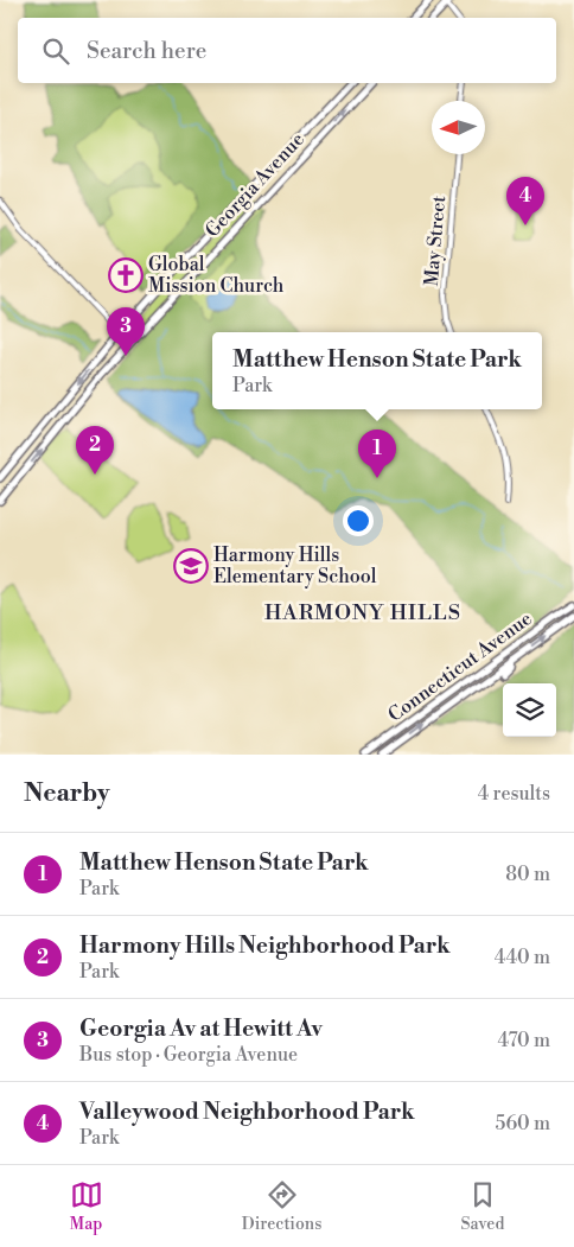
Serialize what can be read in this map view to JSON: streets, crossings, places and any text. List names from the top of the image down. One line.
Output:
{"streets":{"main road":["Georgia Avenue","Connecticut Avenue"],"street":["May Street"]},"districts":["HARMONY HILLS"],"places":{"church":["Global Mission Church"],"school or university":["Harmony Hills Elementary School"]},"north":"left","page":{"search":"Search here","pins":["4","3","2","1"],"popup":["Matthew Henson State Park","Park"],"heading":["Nearby","4 results"],"list":[{"mark":"1","name":"Matthew Henson State Park","note":"Park","value":"80 m"},{"mark":"2","name":"Harmony Hills Neighborhood Park","note":"Park","value":"440 m"},{"mark":"3","name":"Georgia Av at Hewitt Av","note":"Bus stop · Georgia Avenue","value":"470 m"},{"mark":"4","name":"Valleywood Neighborhood Park","note":"Park","value":"560 m"}],"nav":["Map","Directions","Saved"]}}
